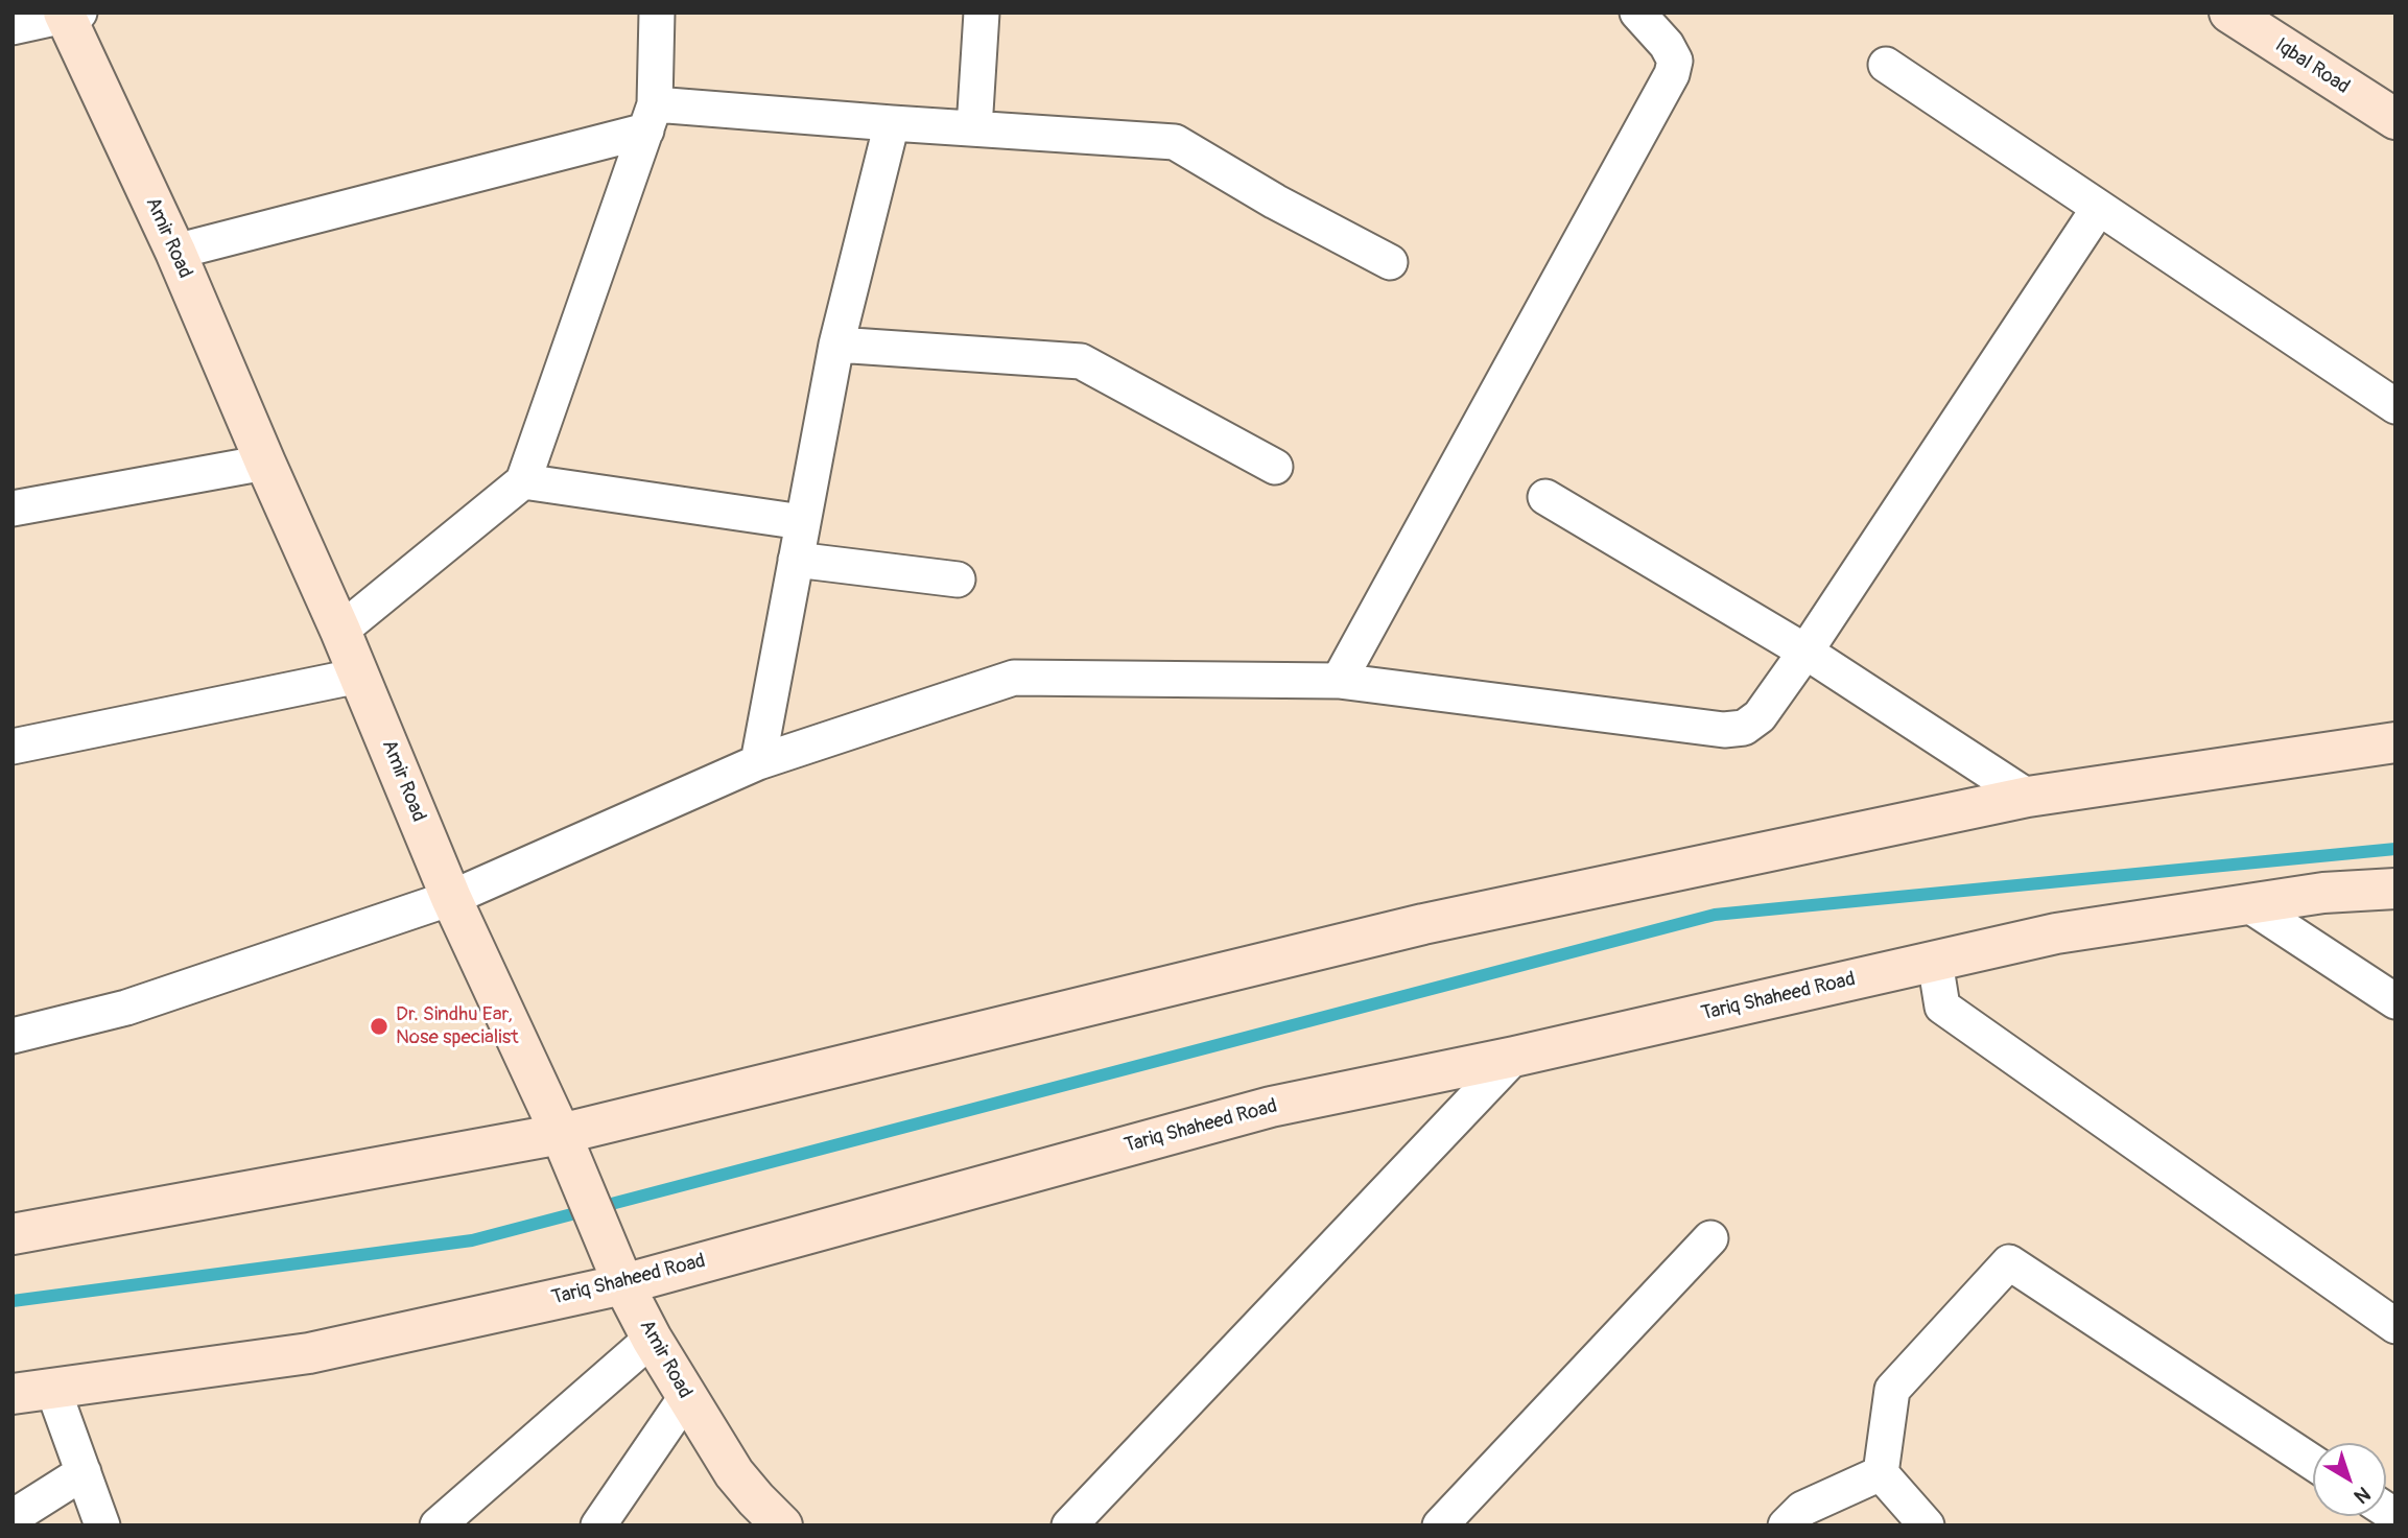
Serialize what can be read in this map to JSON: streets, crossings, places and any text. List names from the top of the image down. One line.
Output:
{"streets":{"main road":["Iqbal Road","Amir Road","Tariq Shaheed Road"]},"crossings":[["Amir Road","Tariq Shaheed Road"]],"places":["Dr. Sindhu Ear, Nose specialist"],"north":"bottom right"}
